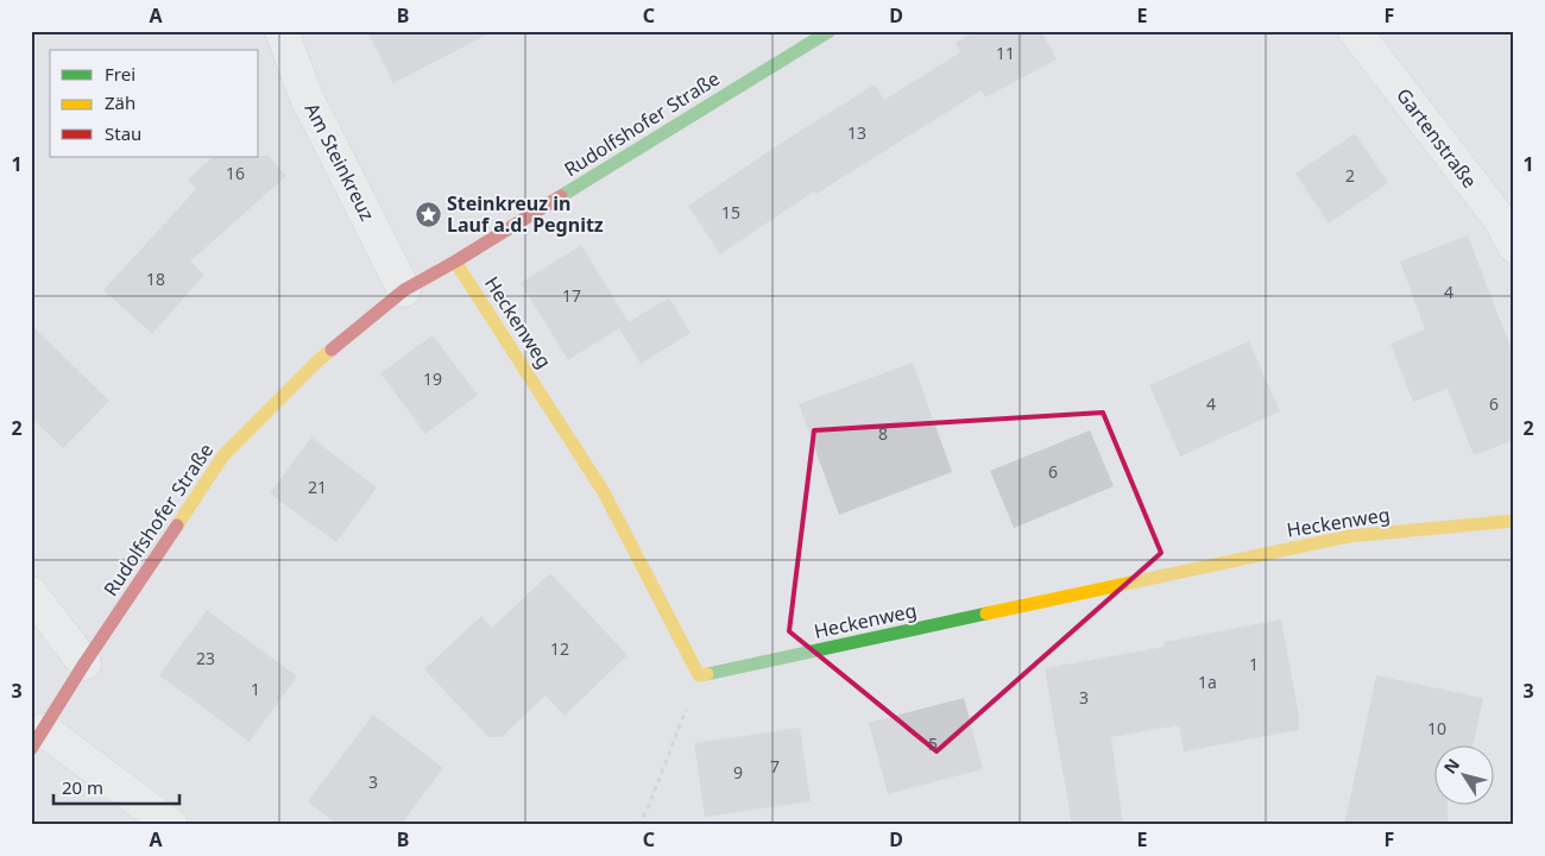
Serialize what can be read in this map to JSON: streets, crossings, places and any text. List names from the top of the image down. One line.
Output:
{"streets":{"street":["Rudolfshofer Straße","Gartenstraße","Am Steinkreuz","Heckenweg"]},"crossings":[["Rudolfshofer Straße","Am Steinkreuz"],["Rudolfshofer Straße","Heckenweg"]],"places":{"place":["Steinkreuz in Lauf a.d. Pegnitz"]},"house_numbers":["11","13","16","2","15","18","4","17","19","4","6","8","6","21","12","23","1","1a","1","3","10","5","7","9","3"],"legend":["Frei","Zäh","Stau"],"scale_bar":"20 m","north":"top left","grid":{"columns":["A","B","C","D","E","F"],"rows":["1","2","3"]}}
